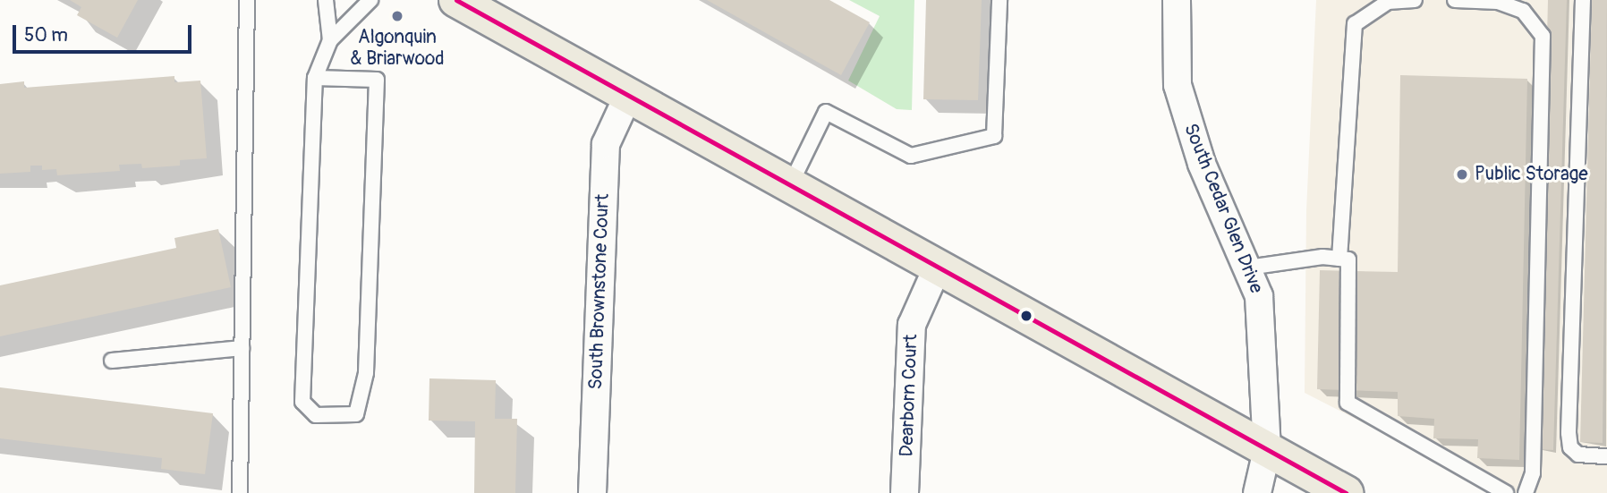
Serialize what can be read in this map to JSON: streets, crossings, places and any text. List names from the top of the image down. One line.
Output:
{"streets":{"street":["South Cedar Glen Drive","South Brownstone Court","Dearborn Court"]},"places":["Algonquin & Briarwood","Public Storage"],"scale_bar":"50 m"}
